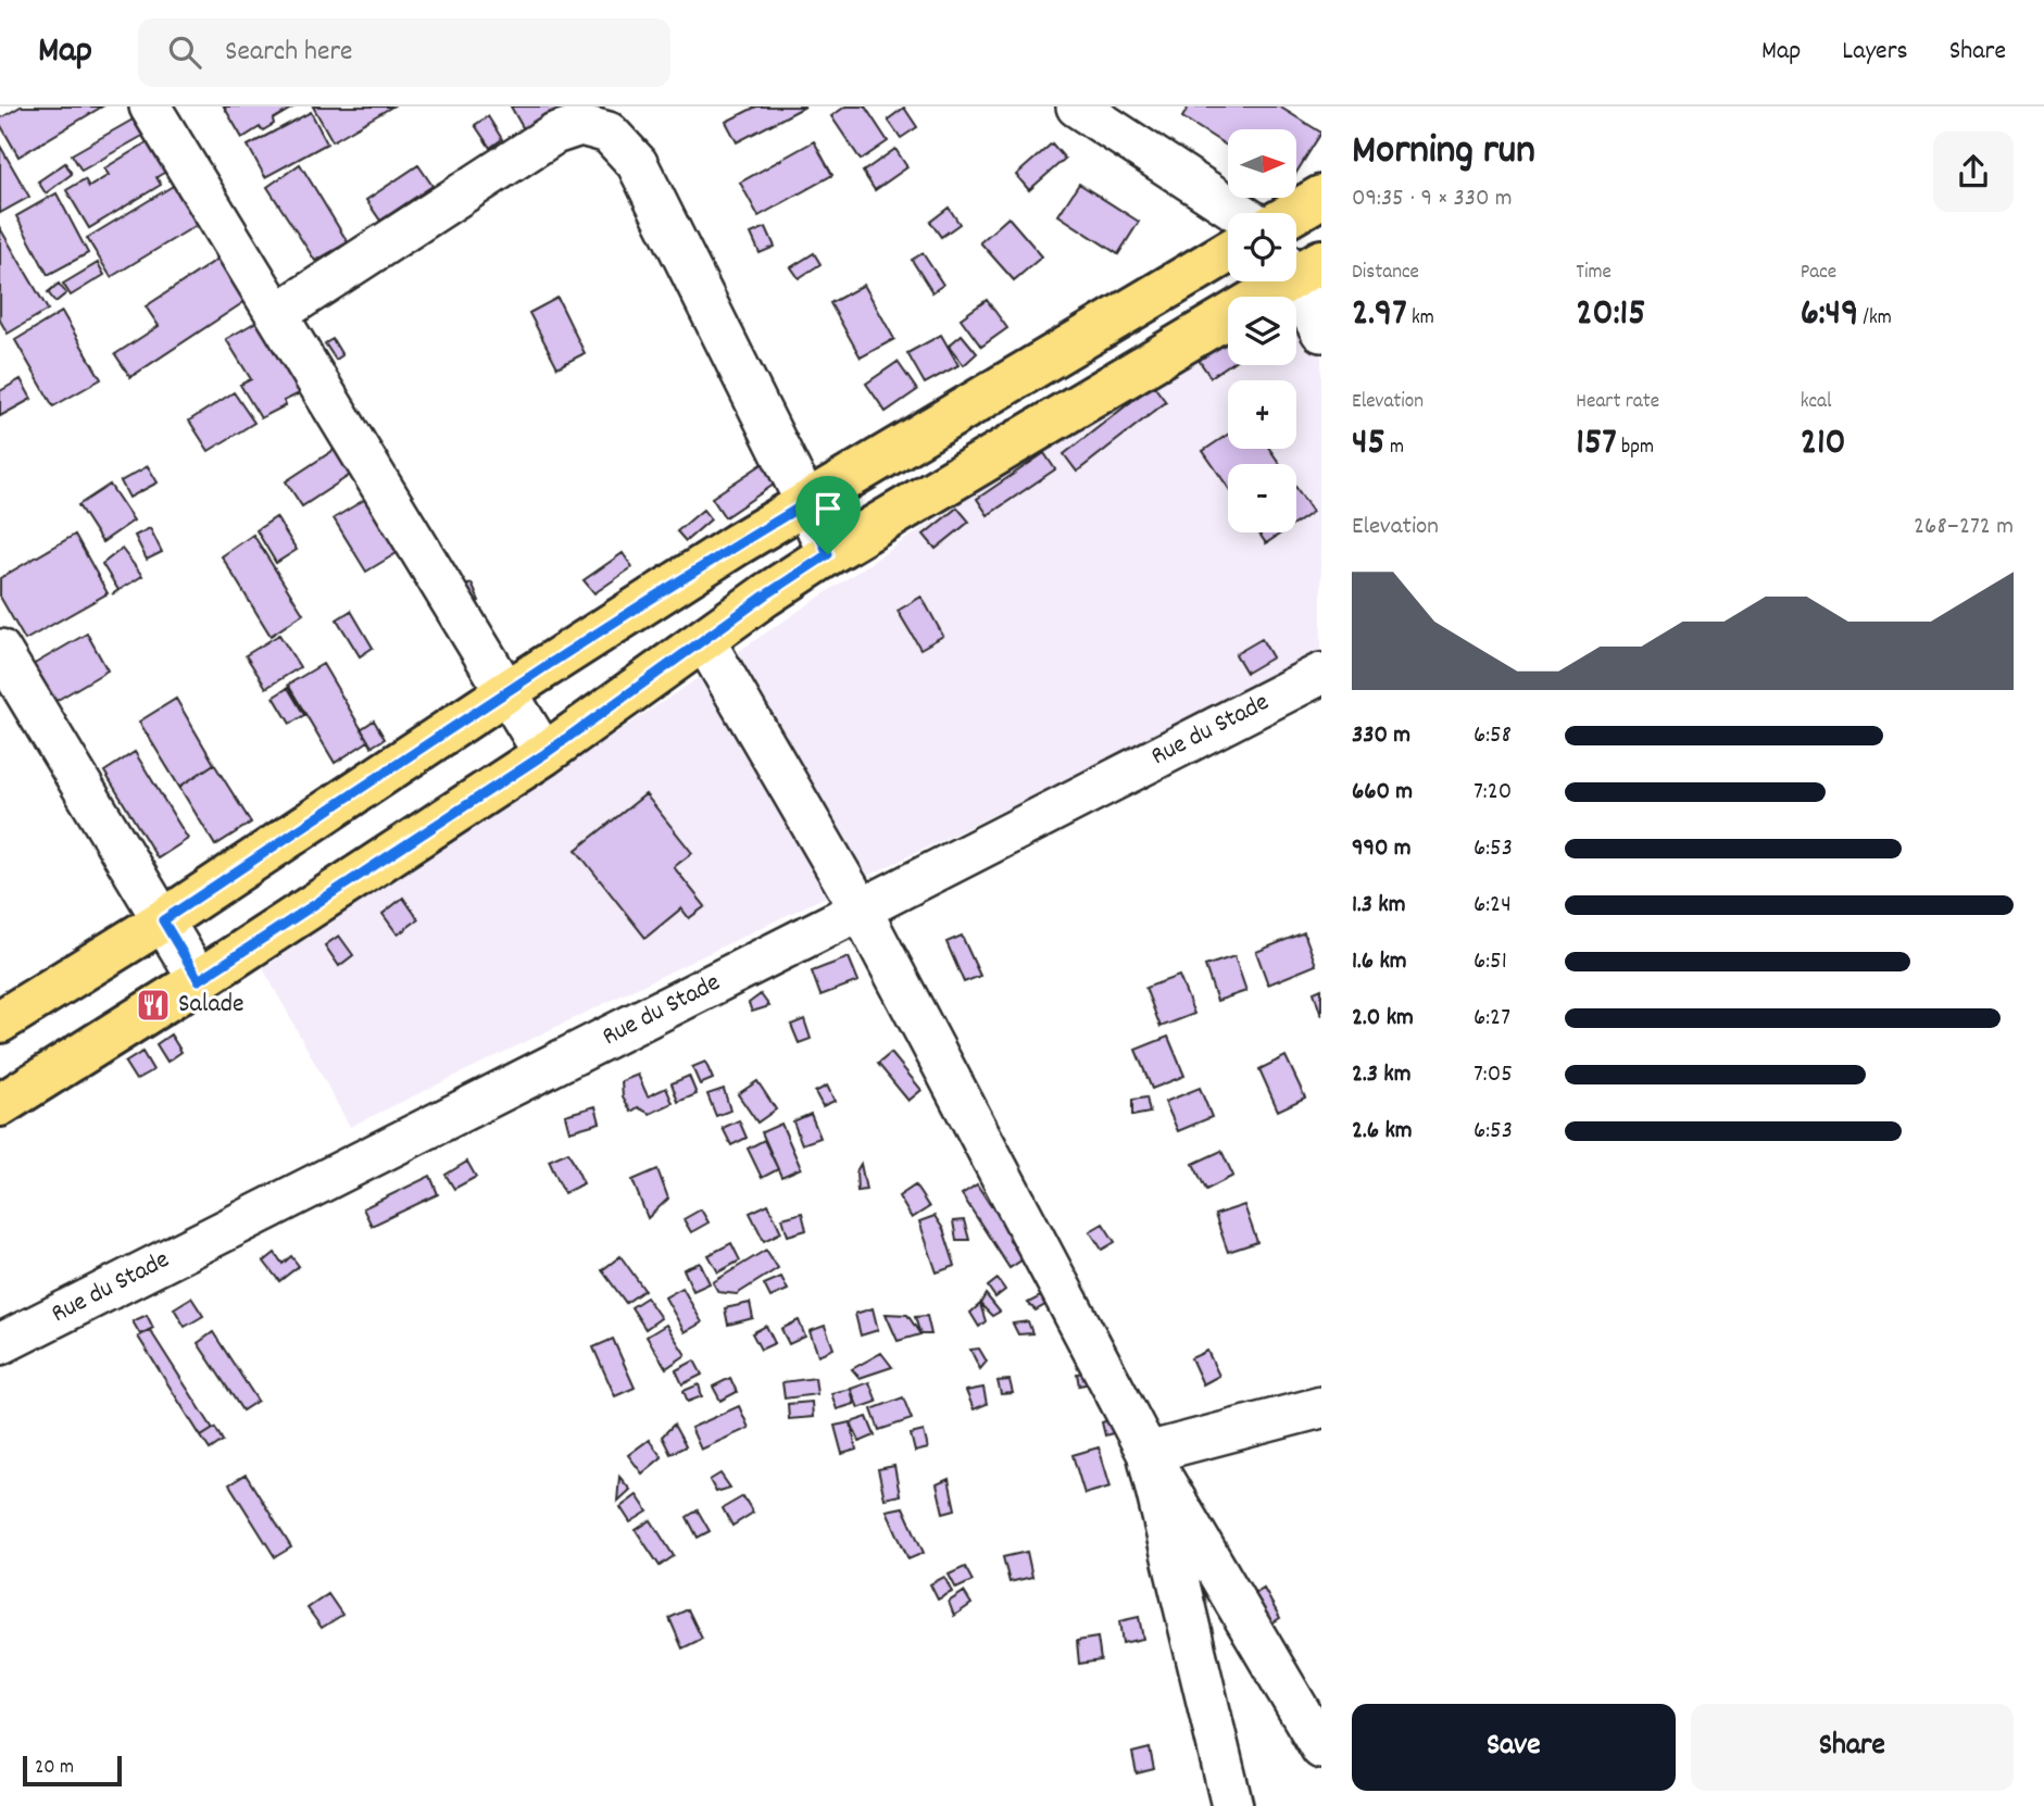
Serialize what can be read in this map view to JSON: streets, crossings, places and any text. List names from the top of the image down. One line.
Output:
{"streets":{"street":["Rue du Stade"]},"places":{"restaurant":["Salade"]},"scale_bar":"20 m","north":"right","page":{"header":"Map","search":"Search here","nav":["Map","Layers","Share"],"heading":["Morning run","09:35 · 9 × 330 m"],"map_buttons":["+","−"],"stats":[["Distance","2.97 km"],["Time","20:15"],["Pace","6:49 /km"],["Elevation","45 m"],["Heart rate","157 bpm"],["kcal","210"]],"chart":["Elevation","268–272 m"],"list":[{"name":"330 m","note":"6:58"},{"name":"660 m","note":"7:20"},{"name":"990 m","note":"6:53"},{"name":"1.3 km","note":"6:24"},{"name":"1.6 km","note":"6:51"},{"name":"2.0 km","note":"6:27"},{"name":"2.3 km","note":"7:05"},{"name":"2.6 km","note":"6:53"}],"buttons":["Save","Share"],"scale":"20 m"}}
